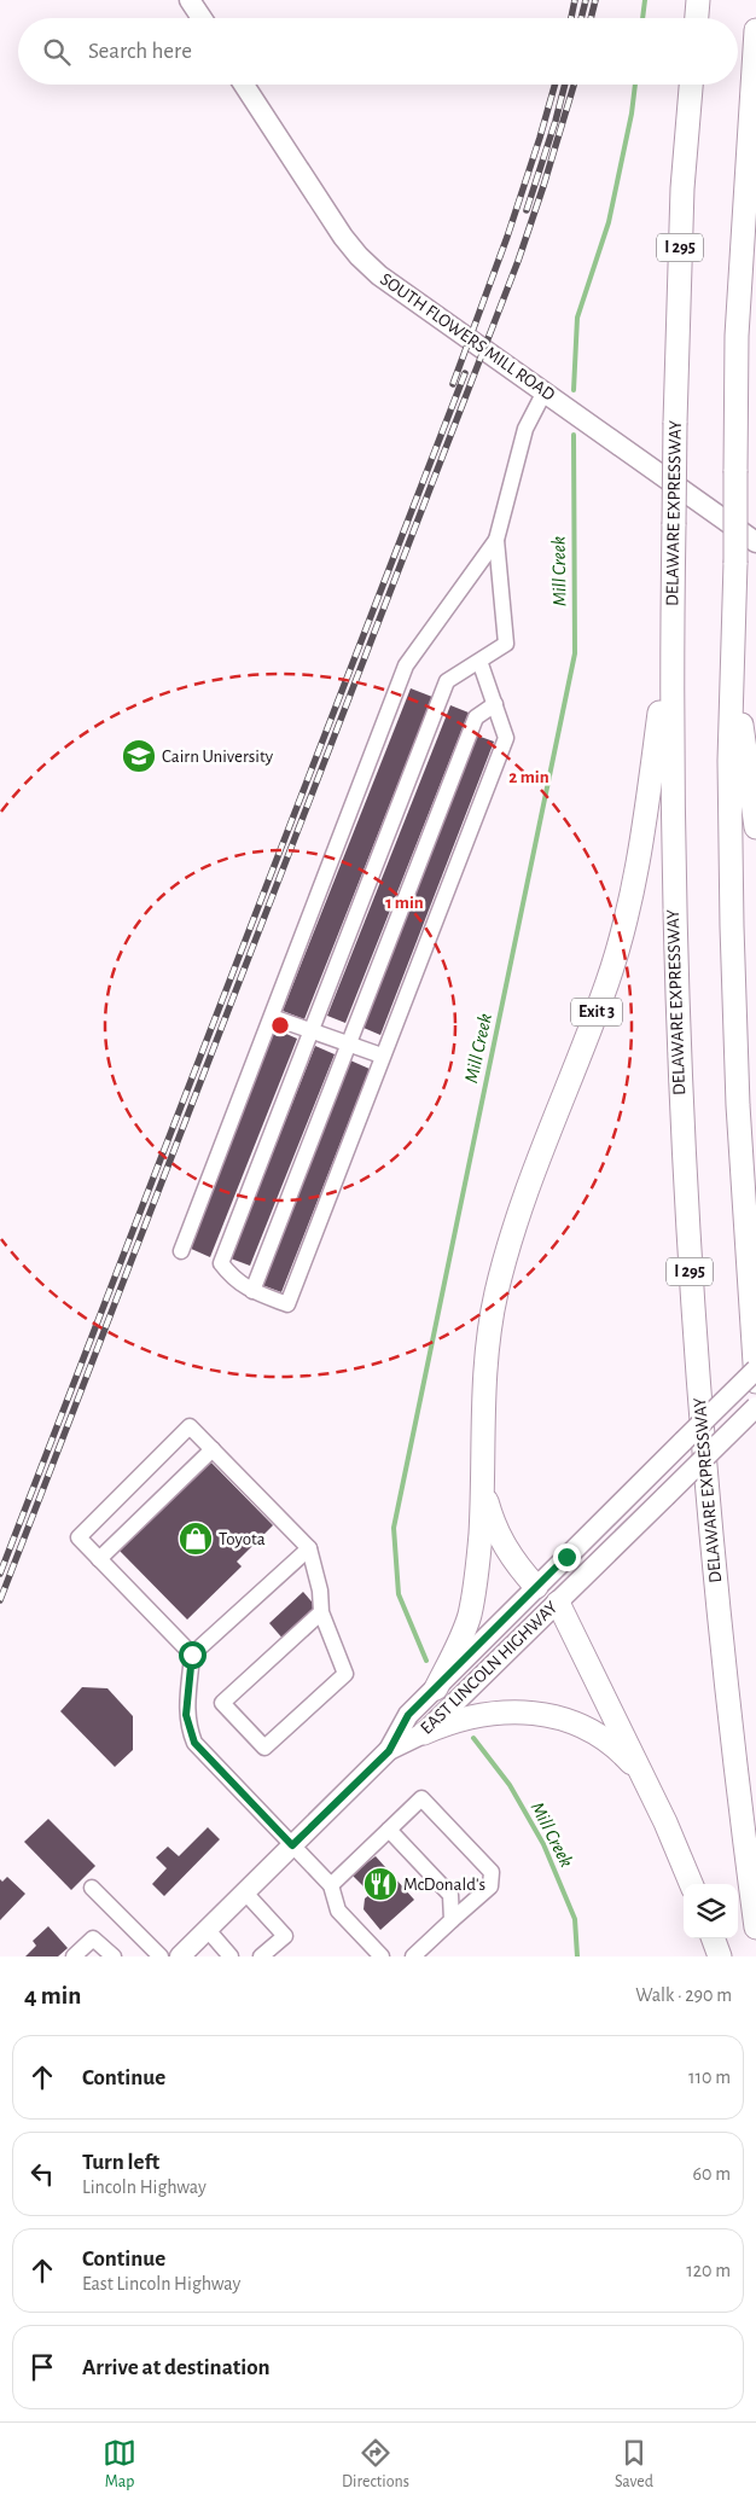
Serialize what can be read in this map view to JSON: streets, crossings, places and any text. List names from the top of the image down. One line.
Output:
{"streets":{"highway":["I 295","DELAWARE EXPRESSWAY","Exit 3"],"main road":["SOUTH FLOWERS MILL ROAD","EAST LINCOLN HIGHWAY"]},"crossings":[["DELAWARE EXPRESSWAY","Exit 3"]],"water":["Mill Creek"],"places":{"school or university":["Cairn University"],"shop":["Toyota"],"restaurant":["McDonald's"]},"page":{"search":"Search here","heading":["4 min","Walk · 290 m"],"list":[["Continue","110 m"],["Turn left","Lincoln Highway","60 m"],["Continue","East Lincoln Highway","120 m"],"Arrive at destination"],"nav":["Map","Directions","Saved"]},"rings":["2 min","1 min"]}
